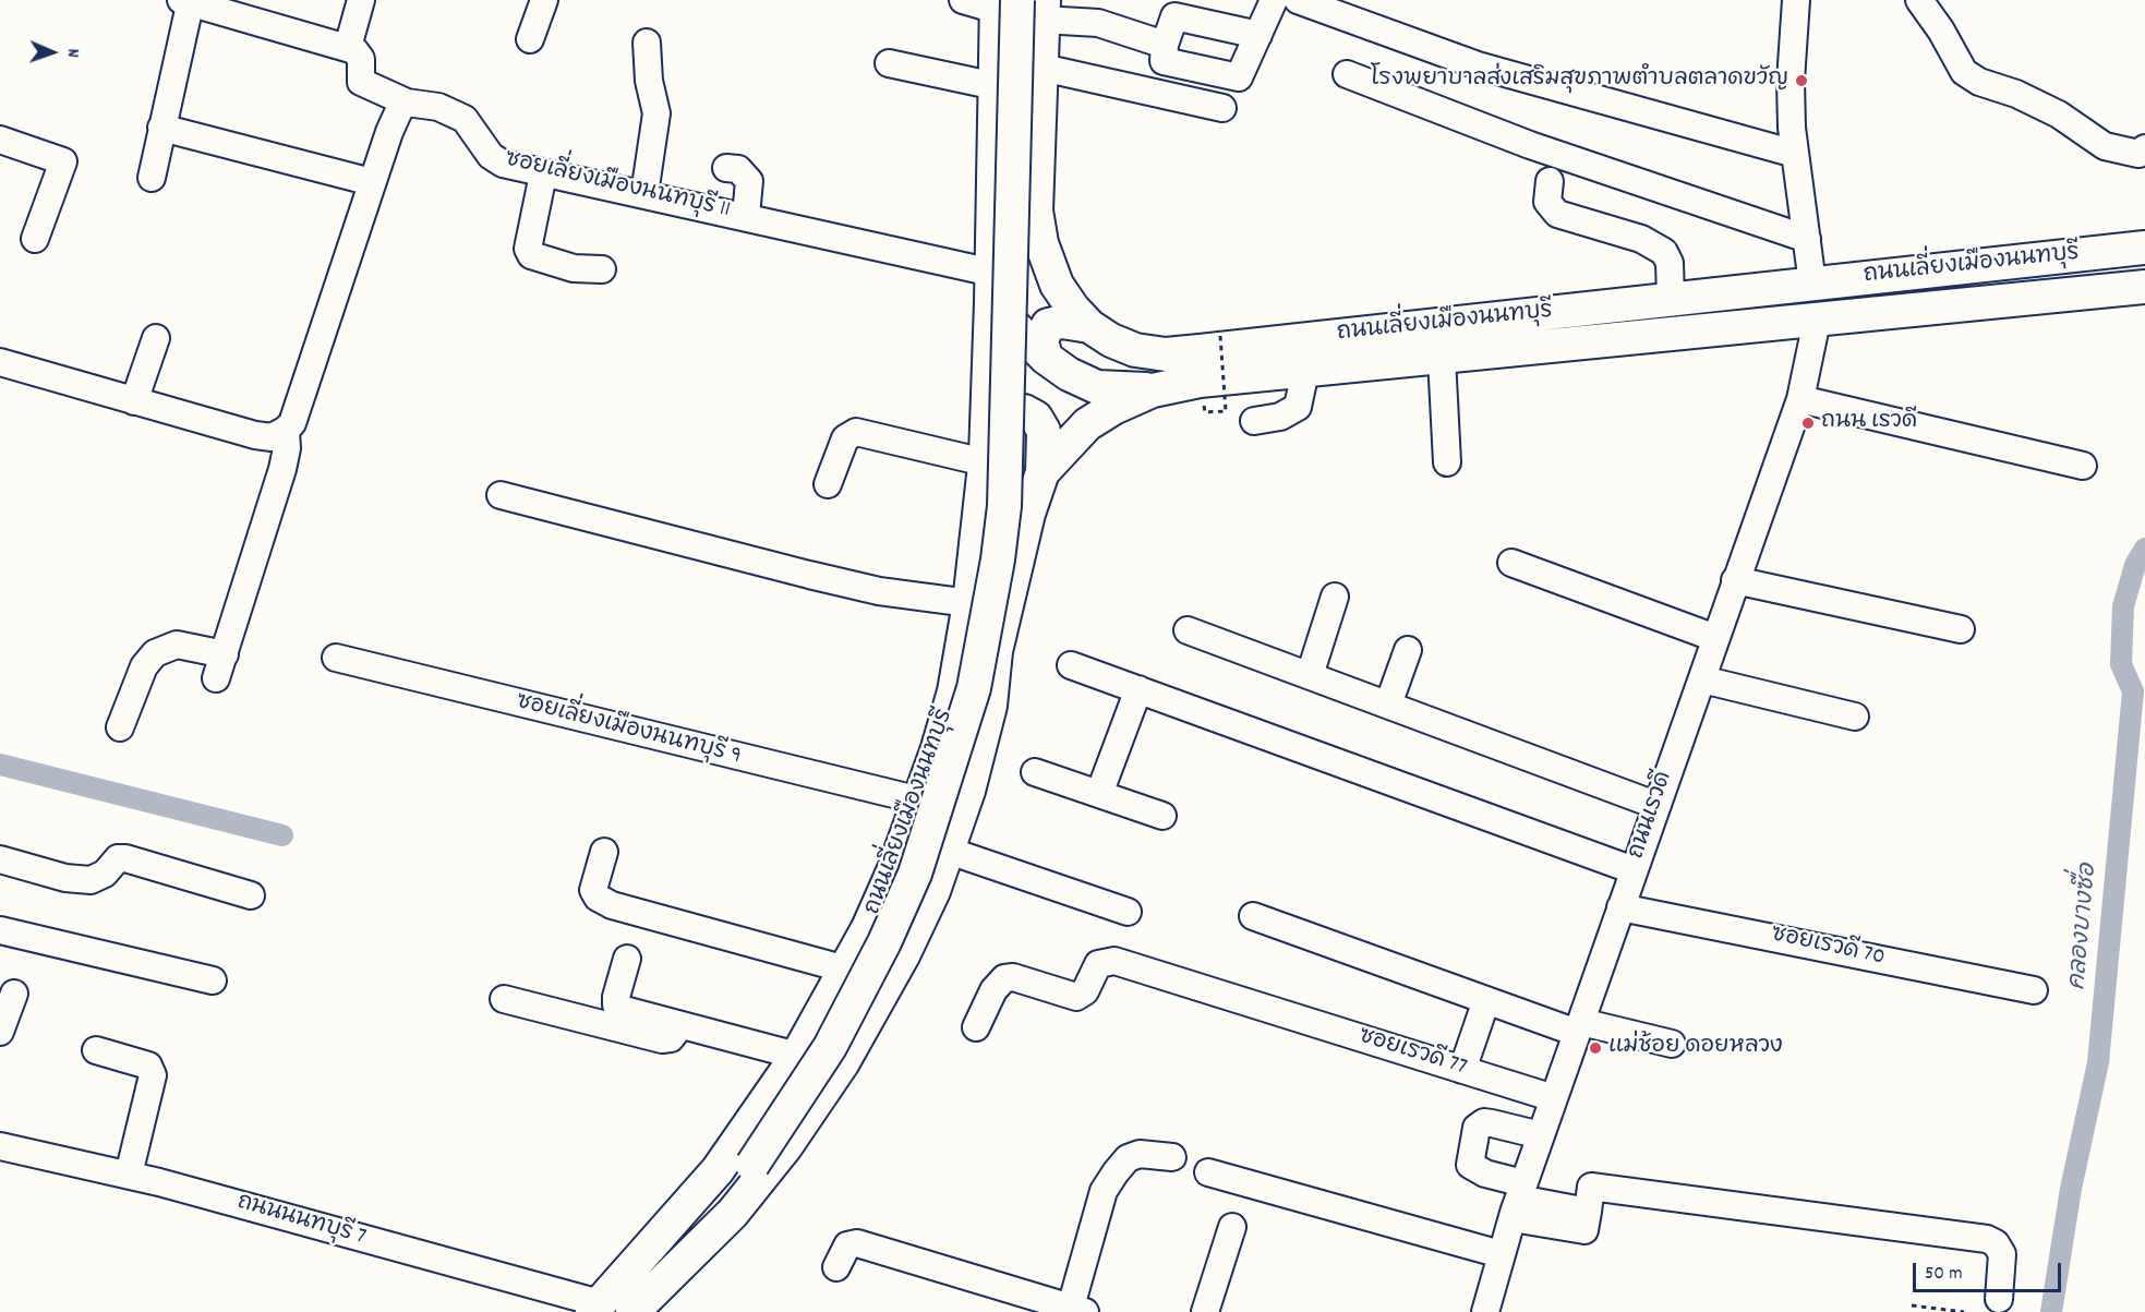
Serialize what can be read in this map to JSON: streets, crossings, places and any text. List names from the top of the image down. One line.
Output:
{"streets":{"main road":["ถนนเลี่ยงเมืองนนทบุรี"],"street":["ซอยเลี่ยงเมืองนนทบุรี 11","ซอยเลี่ยงเมืองนนทบุรี 9","ถนนเรวดี","ซอยเรวดี 70","ซอยเรวดี 77","ถนนนนทบุรี 7"]},"crossings":[["ซอยเลี่ยงเมืองนนทบุรี 11","ถนนเลี่ยงเมืองนนทบุรี"],["ถนนเลี่ยงเมืองนนทบุรี","ซอยเลี่ยงเมืองนนทบุรี 9"],["ถนนเลี่ยงเมืองนนทบุรี","ถนนเรวดี"],["ถนนเลี่ยงเมืองนนทบุรี","ถนนนนทบุรี 7"],["ถนนเรวดี","ซอยเรวดี 70"],["ถนนเรวดี","ซอยเรวดี 77"]],"water":["คลองบางซื่อ"],"places":["โรงพยาบาลส่งเสริมสุขภาพตำบลตลาดขวัญ","ถนน เรวดี","แม่ช้อย ดอยหลวง"],"scale_bar":"50 m","north":"right"}
